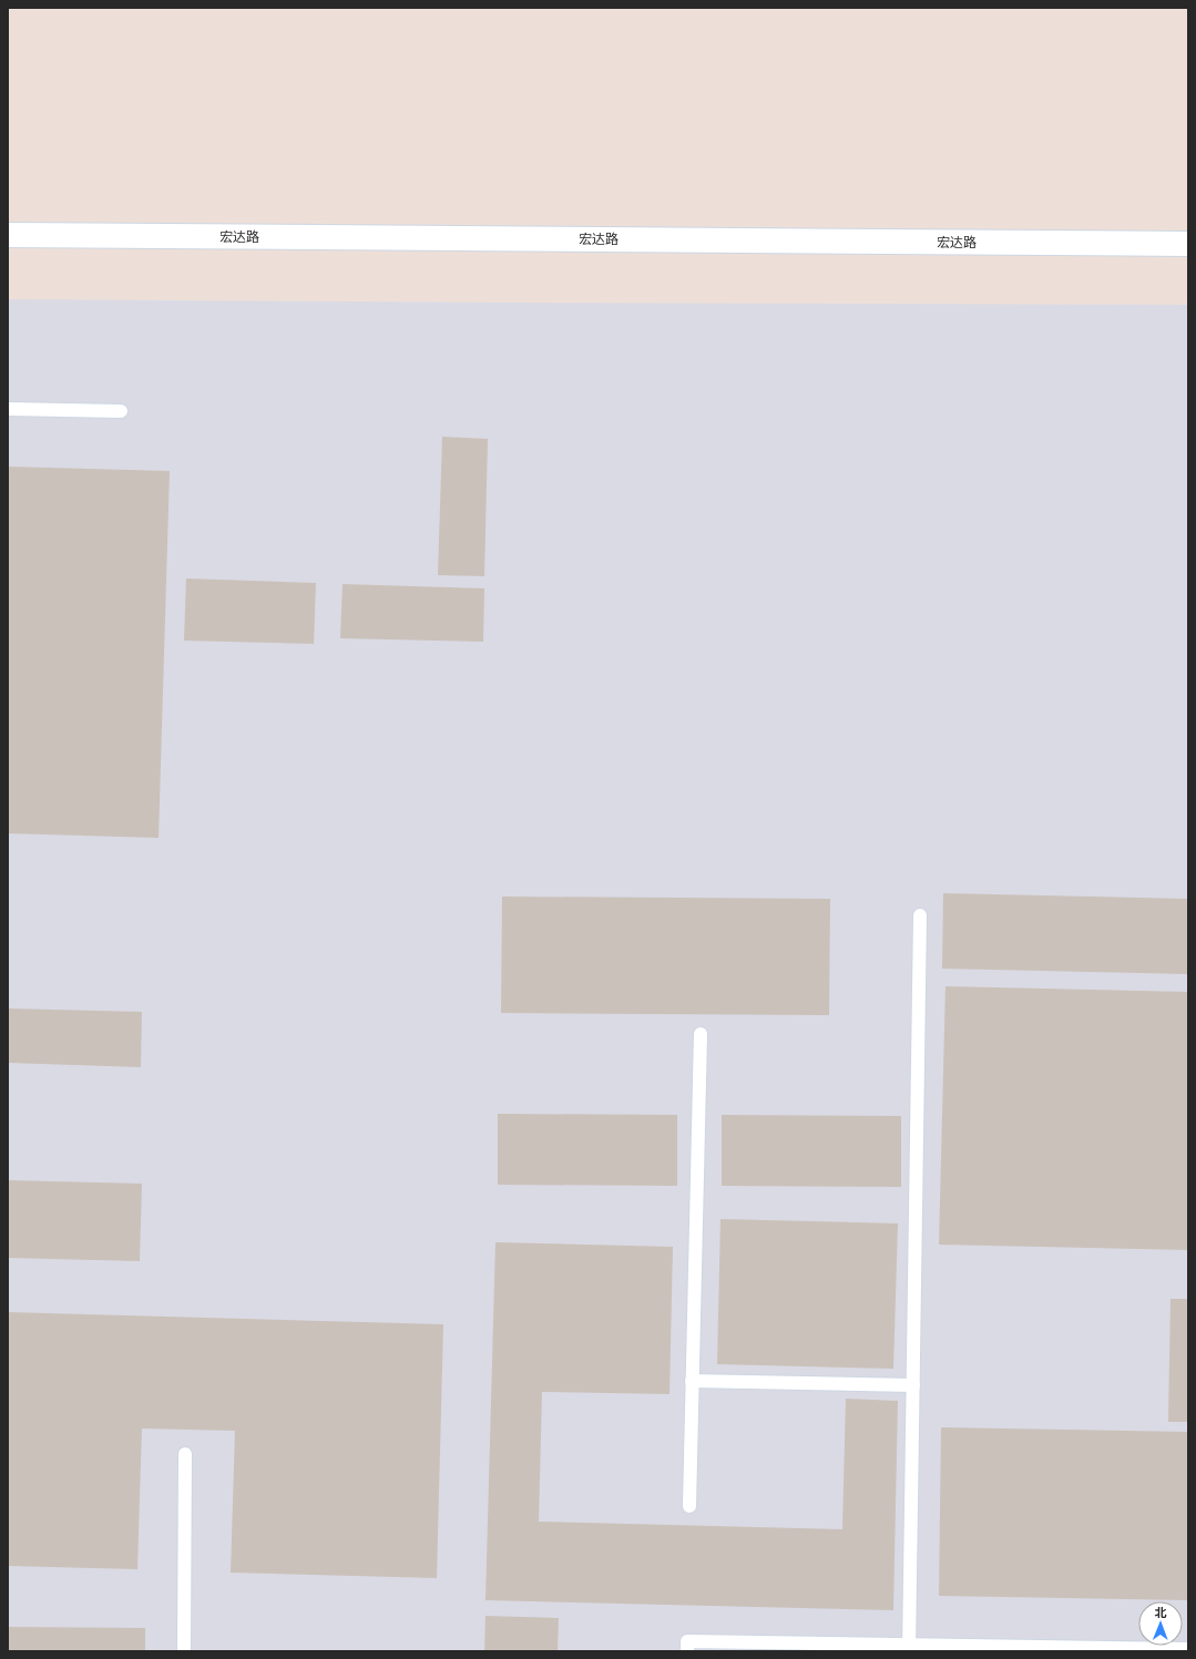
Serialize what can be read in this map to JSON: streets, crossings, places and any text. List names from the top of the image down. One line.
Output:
{"streets":{"street":["宏达路"]},"north":"top"}
